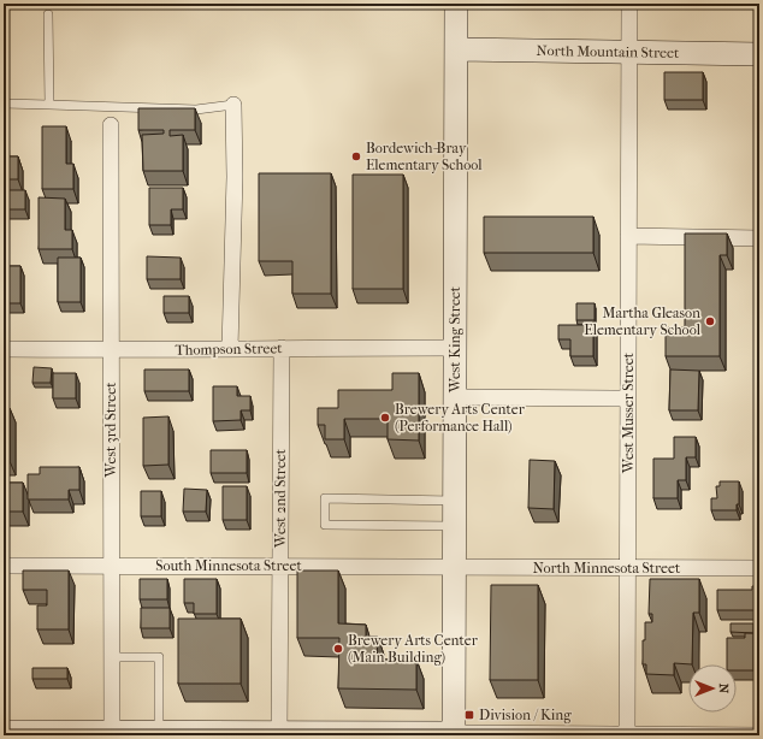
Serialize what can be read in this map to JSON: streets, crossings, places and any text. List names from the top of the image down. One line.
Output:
{"streets":{"street":["North Mountain Street","West King Street","Thompson Street","West Musser Street","West 3rd Street","West 2nd Street","South Minnesota Street","North Minnesota Street"]},"crossings":[["North Mountain Street","West King Street"],["North Mountain Street","West Musser Street"],["West King Street","Thompson Street"],["West King Street","South Minnesota Street"],["West King Street","North Minnesota Street"],["Thompson Street","West 3rd Street"],["Thompson Street","West 2nd Street"],["West Musser Street","North Minnesota Street"],["West 3rd Street","South Minnesota Street"],["West 2nd Street","South Minnesota Street"],["South Minnesota Street","North Minnesota Street"]],"places":{"other":["Bordewich-Bray Elementary School","Martha Gleason Elementary School","Brewery Arts Center (Performance Hall)","Brewery Arts Center (Main Building)"],"transit":["Division / King"]},"north":"right"}
